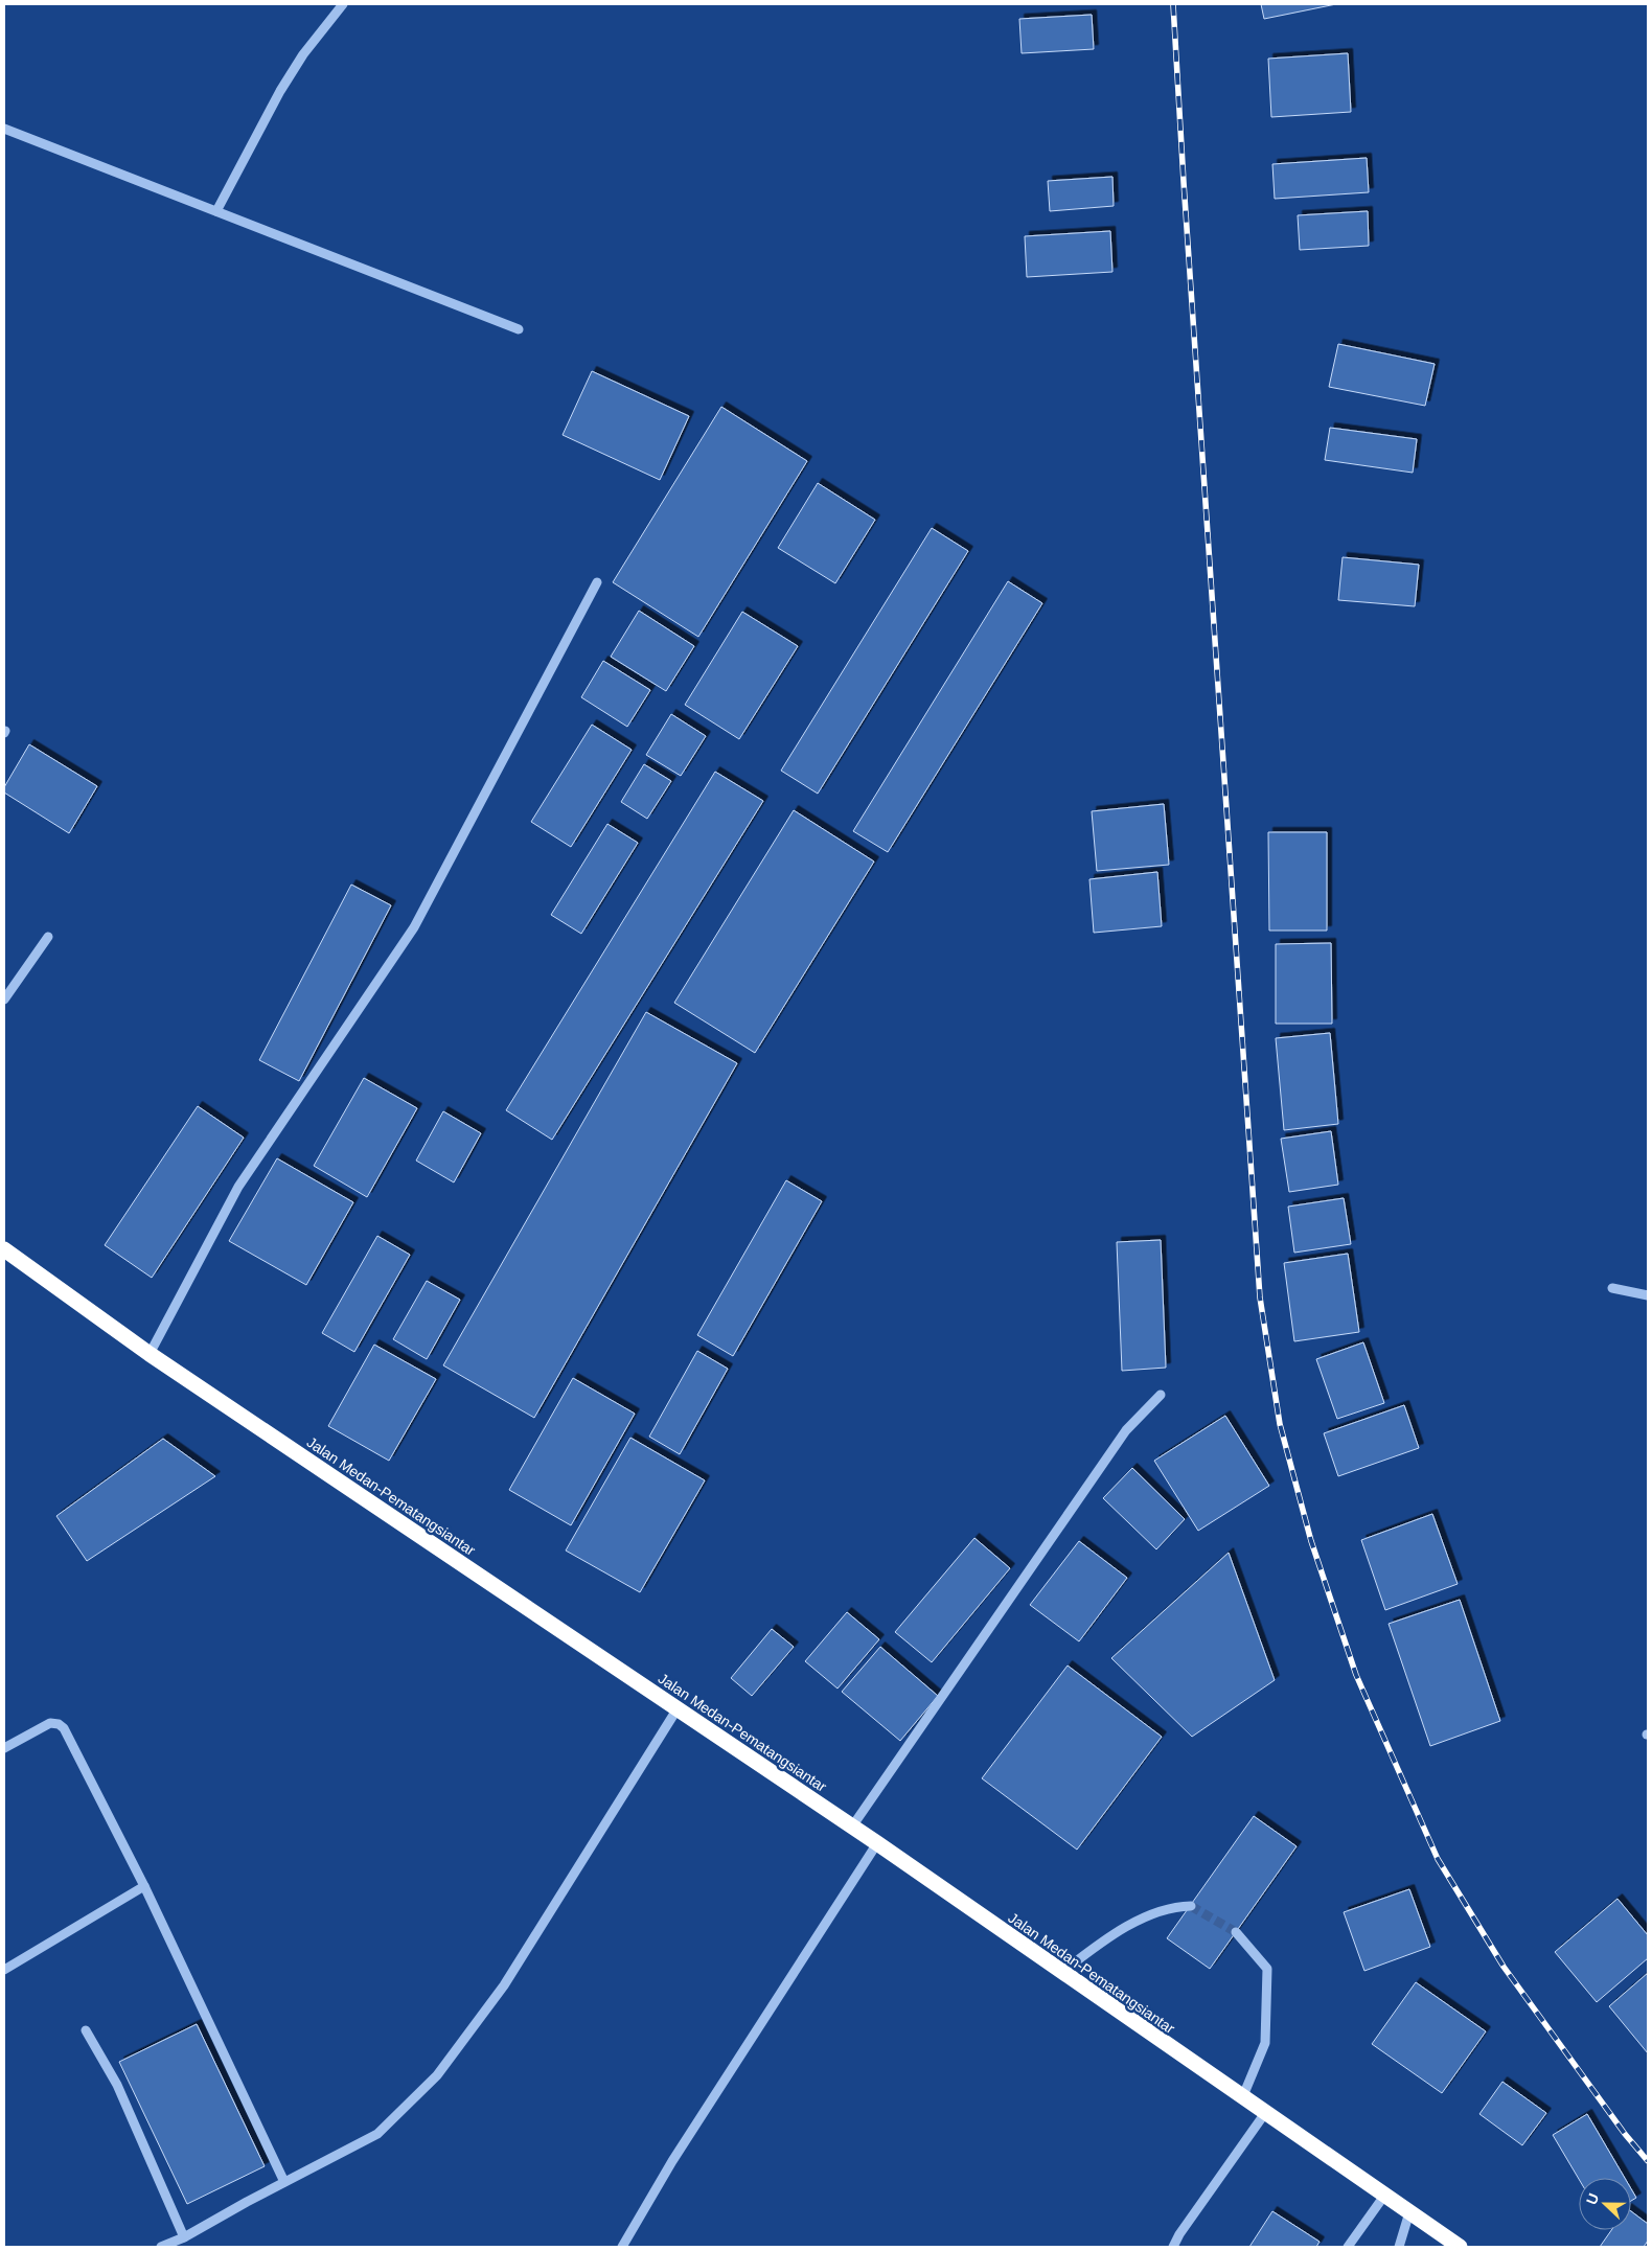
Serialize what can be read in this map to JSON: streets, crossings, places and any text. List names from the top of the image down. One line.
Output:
{"streets":{"highway":["Jalan Medan-Pematangsiantar"]},"north":"left"}
